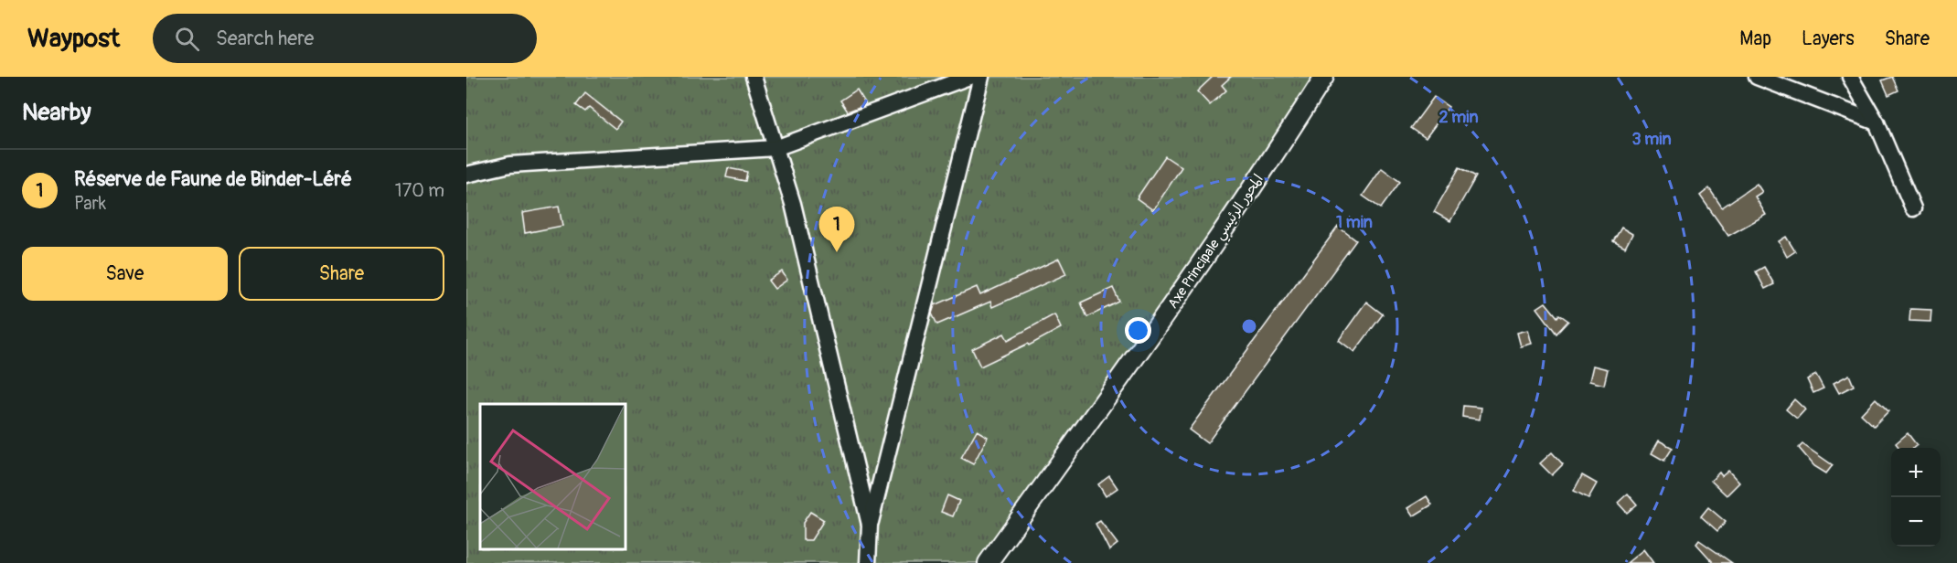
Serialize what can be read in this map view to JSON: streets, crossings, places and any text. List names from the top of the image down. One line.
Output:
{"streets":{"main road":["Axe Principale المحور الرئيسي"]},"page":{"header":"Waypost","search":"Search here","nav":["Map","Layers","Share"],"heading":"Nearby","list":[{"mark":"1","name":"Réserve de Faune de Binder-Léré","note":"Park","value":"170 m"}],"pins":"1","buttons":["Save","Share"],"map_buttons":["+","−"]},"rings":["2 min","3 min","1 min"]}
